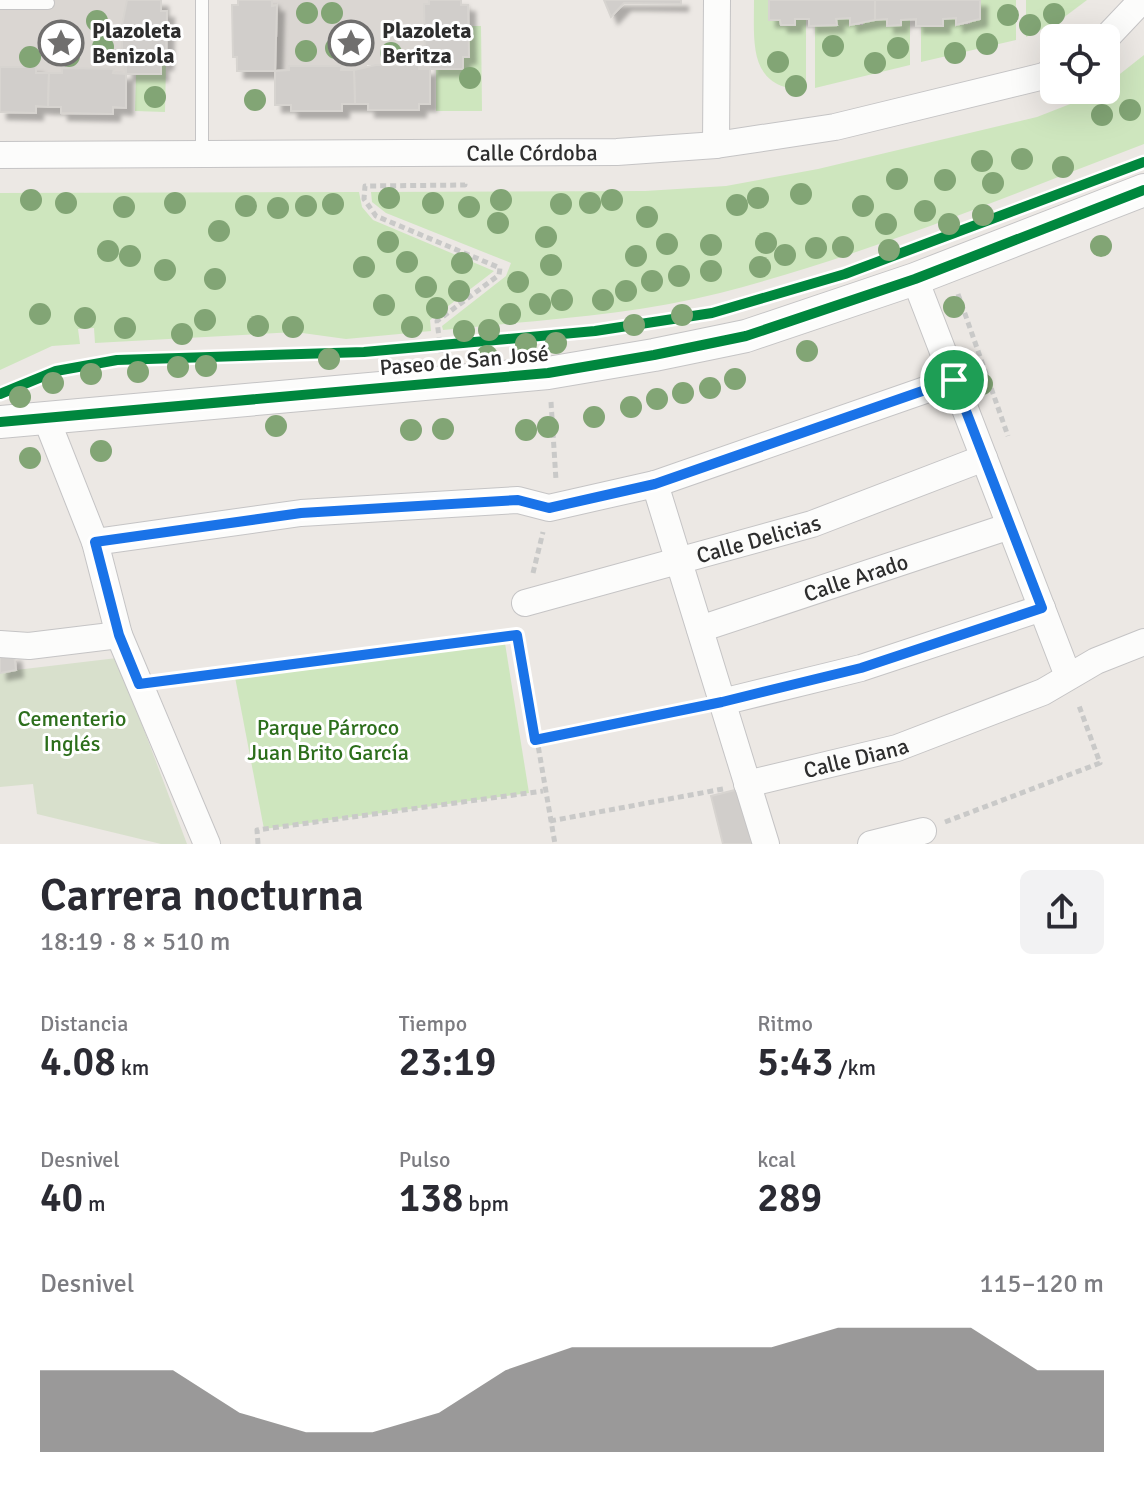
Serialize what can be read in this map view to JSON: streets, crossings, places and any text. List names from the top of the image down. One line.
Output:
{"streets":{"street":["Calle Córdoba","Paseo de San José","Calle Delicias","Calle Arado","Calle Diana"]},"parks":["Cementerio Inglés","Parque Párroco Juan Brito García"],"places":{"place":["Plazoleta Benizola","Plazoleta Beritza"]},"page":{"heading":["Carrera nocturna","18:19 · 8 × 510 m"],"stats":[["Distancia","4.08 km"],["Tiempo","23:19"],["Ritmo","5:43 /km"],["Desnivel","40 m"],["Pulso","138 bpm"],["kcal","289"]],"chart":["Desnivel","115–120 m"]}}
